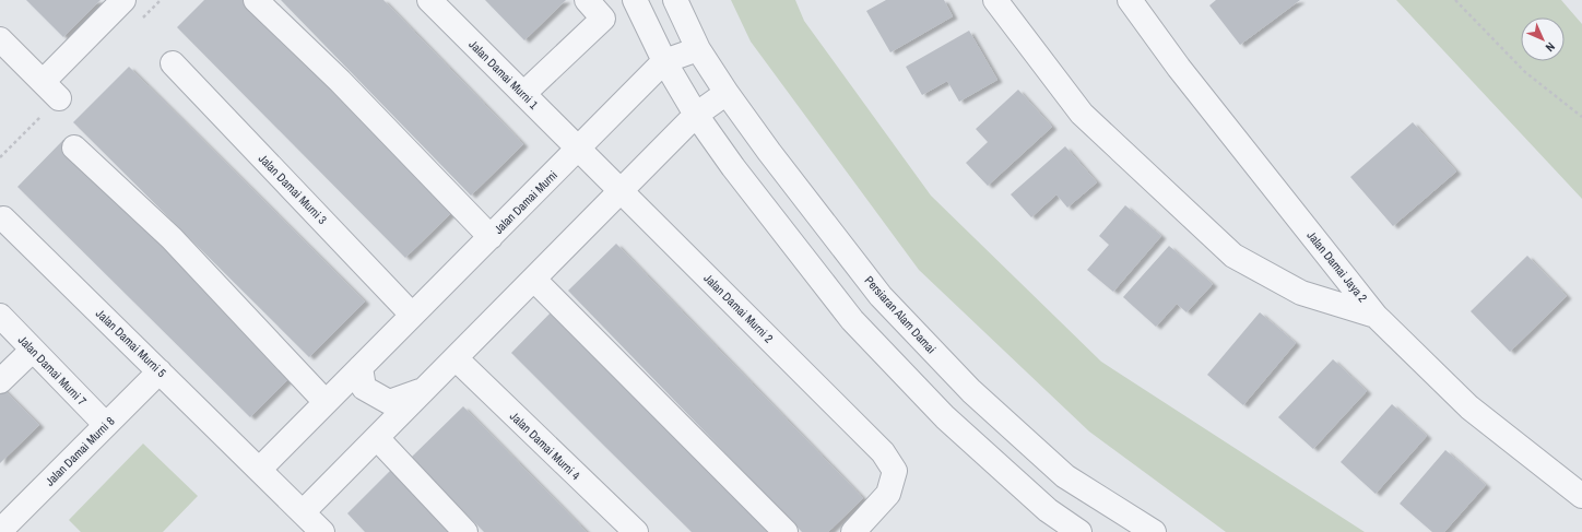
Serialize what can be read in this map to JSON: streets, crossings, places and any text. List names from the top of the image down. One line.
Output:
{"streets":{"street":["Jalan Damai Murni 1","Jalan Damai Murni 3","Jalan Damai Murni","Jalan Damai Jaya 2","Jalan Damai Murni 2","Persiaran Alam Damai","Jalan Damai Murni 5","Jalan Damai Murni 7","Jalan Damai Murni 4","Jalan Damai Murni 8"]},"crossings":[["Jalan Damai Murni 1","Jalan Damai Murni"],["Jalan Damai Murni 1","Jalan Damai Murni 2"],["Jalan Damai Murni 3","Jalan Damai Murni"],["Jalan Damai Murni","Jalan Damai Murni 2"],["Jalan Damai Murni","Persiaran Alam Damai"],["Jalan Damai Murni","Jalan Damai Murni 5"],["Jalan Damai Murni 5","Jalan Damai Murni 8"],["Jalan Damai Murni 7","Jalan Damai Murni 8"]],"north":"bottom right"}
